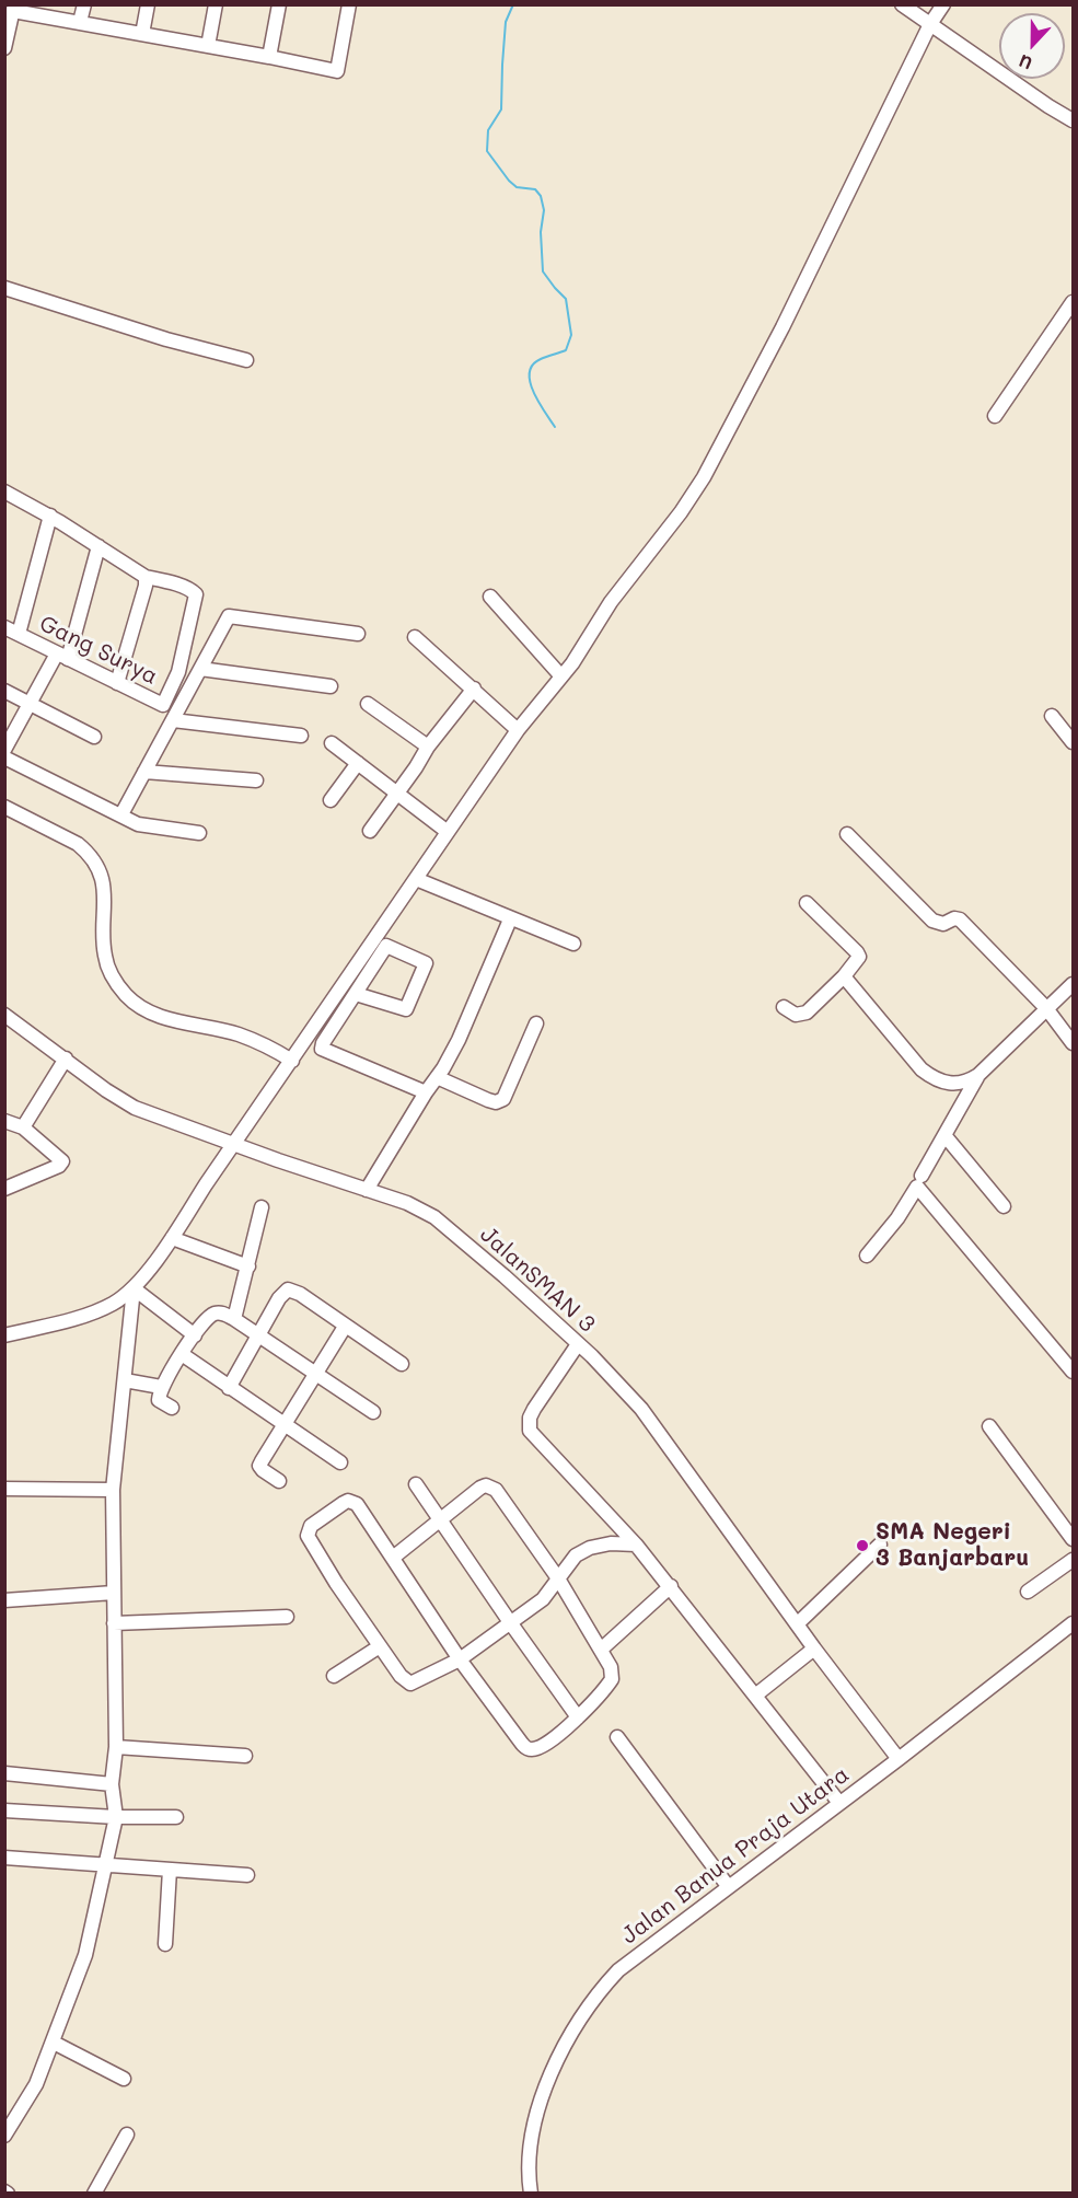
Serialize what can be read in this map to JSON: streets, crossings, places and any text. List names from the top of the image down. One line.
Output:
{"streets":{"street":["Gang Surya","JalanSMAN 3","Jalan Banua Praja Utara"]},"crossings":[["JalanSMAN 3","Jalan Banua Praja Utara"]],"places":["SMA Negeri 3 Banjarbaru"],"north":"bottom"}
